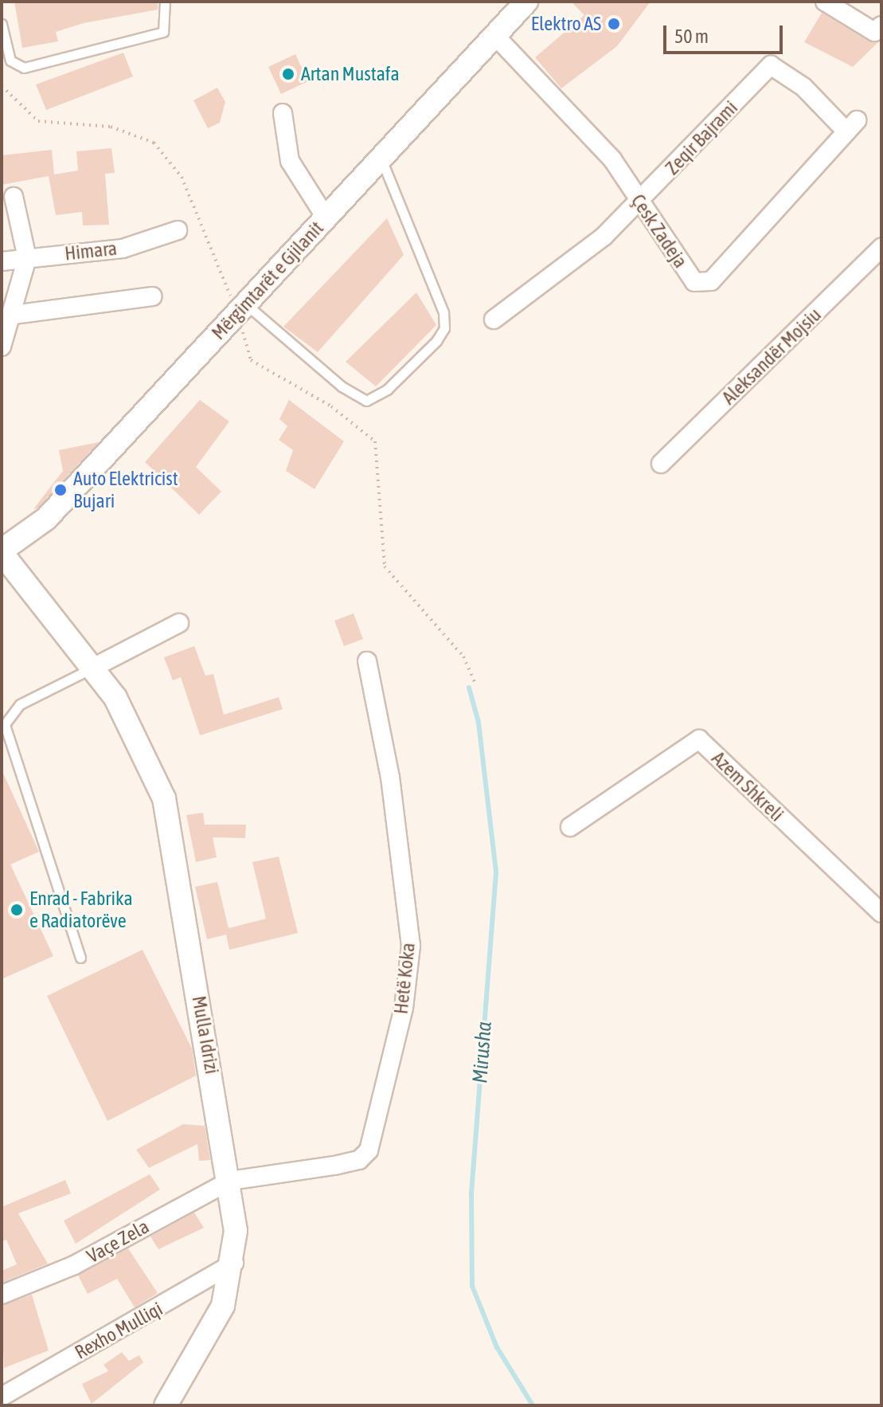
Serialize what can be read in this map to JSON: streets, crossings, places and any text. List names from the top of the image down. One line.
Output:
{"streets":{"street":["Zeqir Bajrami","Çesk Zadeja","Himara","Mërgimtarët e Gjilanit","Aleksandër Mojsiu","Azem Shkreli","Hetë Koka","Mulla Idrizi","Vaçe Zela","Rexho Mulliqi"]},"crossings":[["Zeqir Bajrami","Çesk Zadeja"],["Çesk Zadeja","Mërgimtarët e Gjilanit"],["Mërgimtarët e Gjilanit","Mulla Idrizi"],["Hetë Koka","Mulla Idrizi"],["Hetë Koka","Vaçe Zela"],["Mulla Idrizi","Vaçe Zela"],["Mulla Idrizi","Rexho Mulliqi"]],"water":["Mirusha"],"places":["Elektro AS","Artan Mustafa","Auto Elektricist Bujari","Enrad - Fabrika e Radiatorëve"],"scale_bar":"50 m"}
